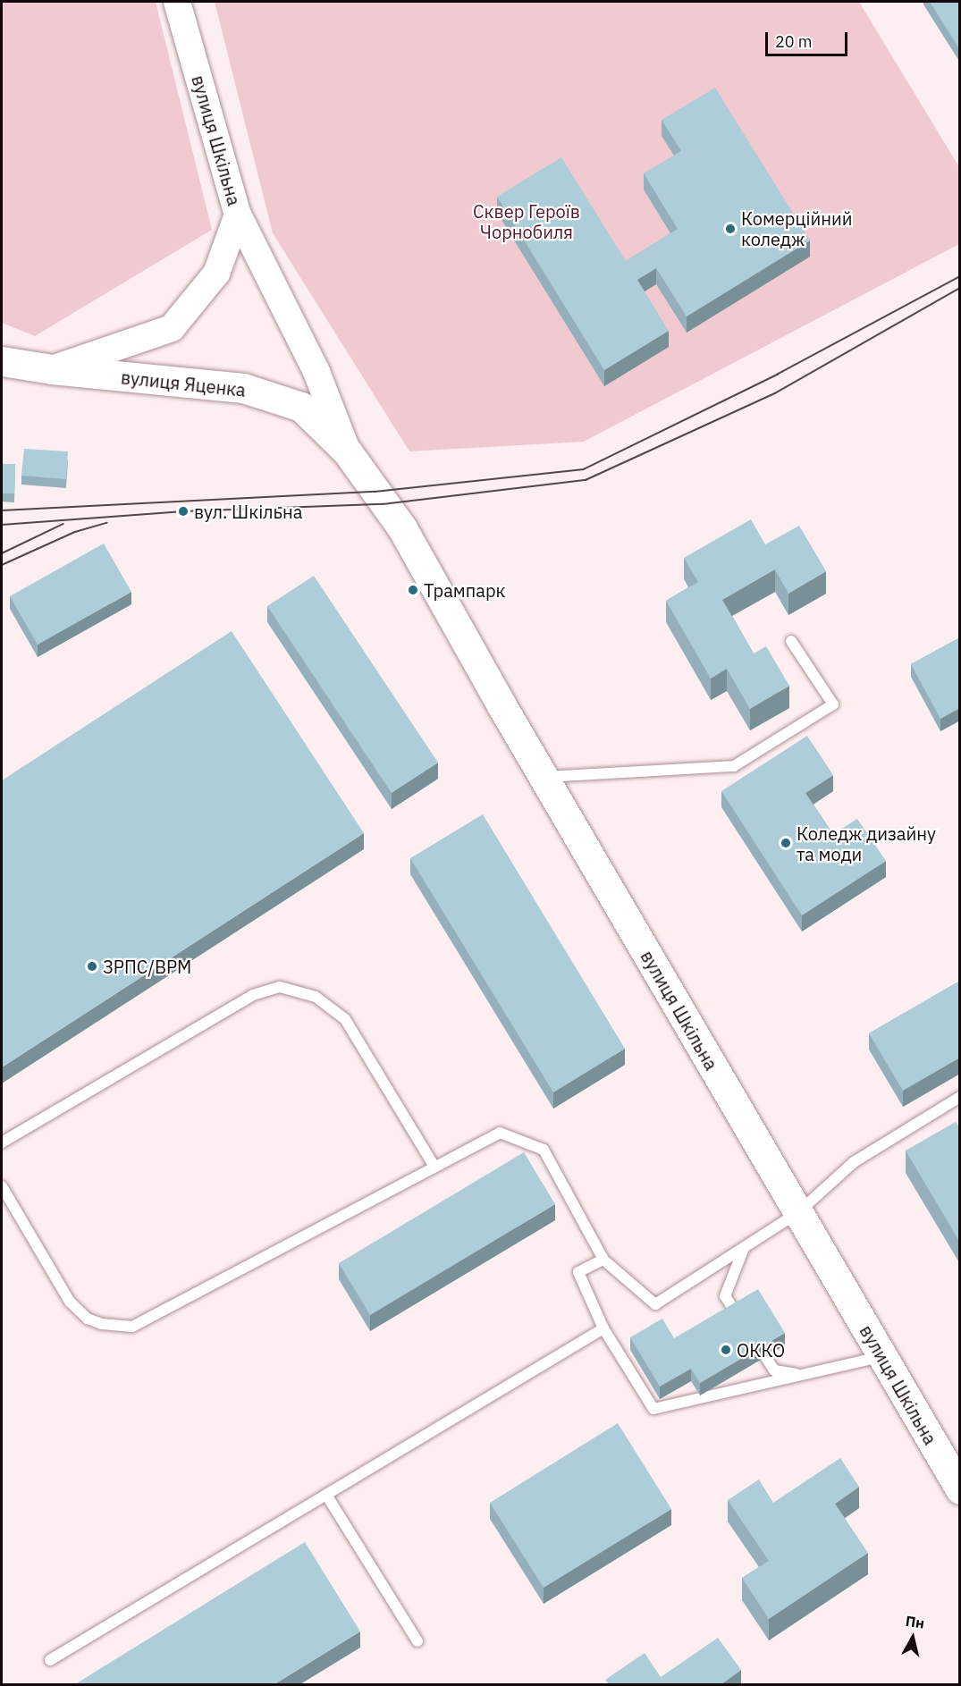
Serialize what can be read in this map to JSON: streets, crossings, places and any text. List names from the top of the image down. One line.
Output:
{"streets":{"main road":["вулиця Шкільна","вулиця Яценка"]},"crossings":[["вулиця Шкільна","вулиця Яценка"]],"parks":["Сквер Героїв Чорнобиля"],"places":["Комерційний коледж","вул. Шкільна","Трампарк","Коледж дизайну та моди","ЗРПС/ВРМ","ОККО"],"scale_bar":"20 m","north":"top"}
